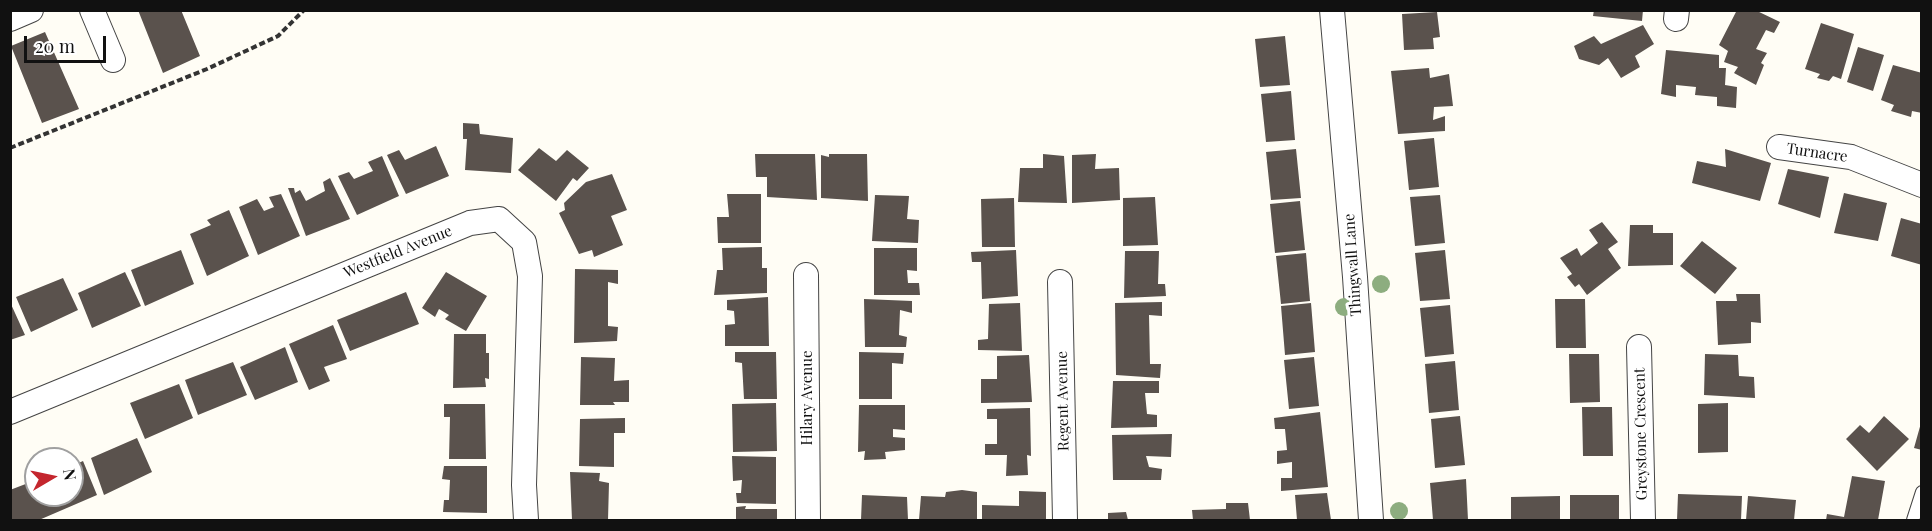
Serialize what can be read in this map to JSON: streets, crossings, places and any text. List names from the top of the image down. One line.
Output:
{"streets":{"street":["Turnacre","Westfield Avenue","Thingwall Lane","Hilary Avenue","Regent Avenue","Greystone Crescent"]},"scale_bar":"20 m","north":"right"}
